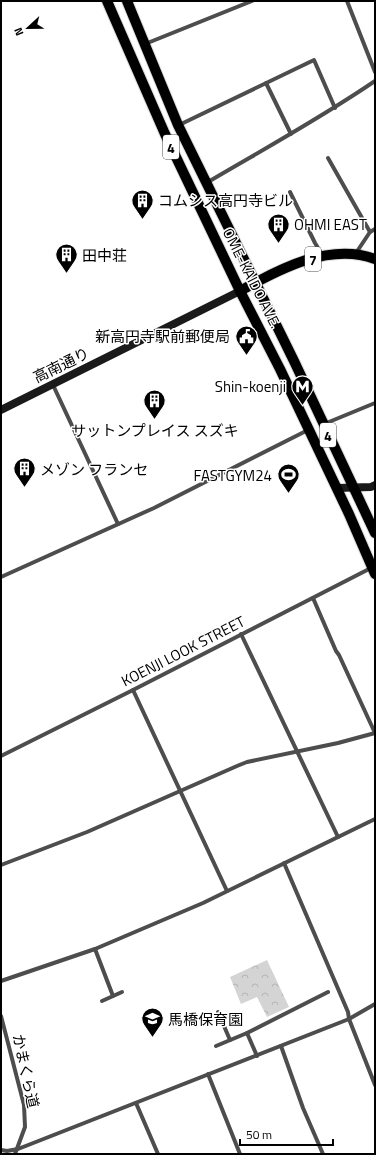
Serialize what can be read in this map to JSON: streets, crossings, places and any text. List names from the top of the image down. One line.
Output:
{"streets":{"main road":["4","7","OME-KAIDO AVE."],"street":["高南通り","KOENJI LOOK STREET","かまくら道"]},"crossings":[["4","OME-KAIDO AVE."],["7","OME-KAIDO AVE."],["7","高南通り"],["OME-KAIDO AVE.","高南通り"],["OME-KAIDO AVE.","KOENJI LOOK STREET"]],"places":{"building":["コムシス高円寺ビル","OHMI EAST","田中荘","サットンプレイス スズキ","メゾン フランセ"],"public building":["新高円寺駅前郵便局"],"metro station":["Shin-koenji"],"sports":["FASTGYM24"],"school or university":["馬橋保育園"]},"scale_bar":"50 m","north":"left"}
